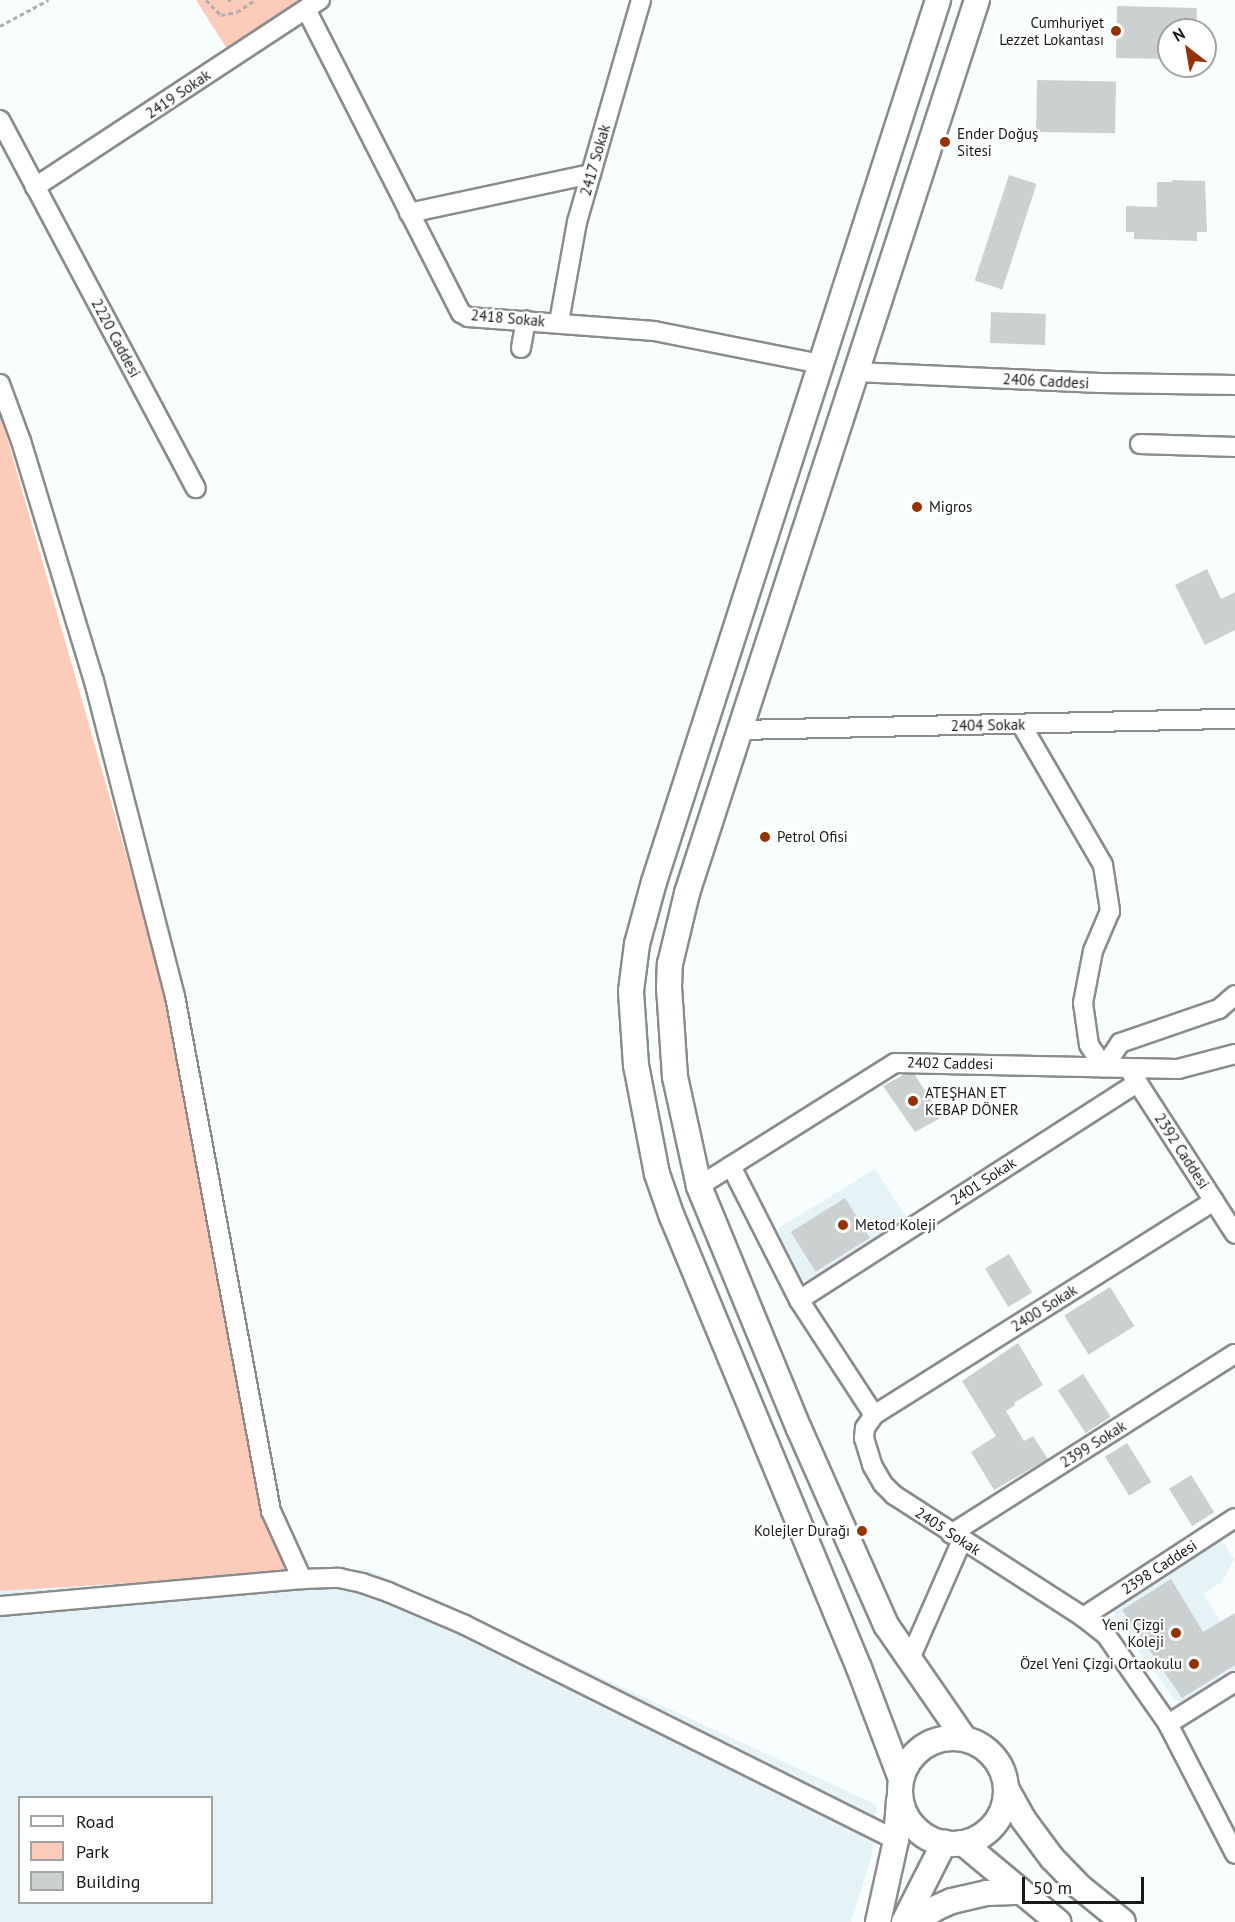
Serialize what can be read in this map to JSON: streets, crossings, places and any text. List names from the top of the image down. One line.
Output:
{"streets":{"street":["2419 Sokak","2417 Sokak","2418 Sokak","2220 Caddesi","2406 Caddesi","2404 Sokak","2402 Caddesi","2392 Caddesi","2401 Sokak","2400 Sokak","2399 Sokak","2405 Sokak","2398 Caddesi"]},"crossings":[["2419 Sokak","2418 Sokak"],["2419 Sokak","2220 Caddesi"],["2417 Sokak","2418 Sokak"],["2402 Caddesi","2392 Caddesi"],["2402 Caddesi","2401 Sokak"],["2392 Caddesi","2401 Sokak"],["2392 Caddesi","2400 Sokak"],["2400 Sokak","2405 Sokak"],["2399 Sokak","2405 Sokak"],["2405 Sokak","2398 Caddesi"]],"places":["Cumhuriyet Lezzet Lokantası","Ender Doğuş Sitesi","Migros","Petrol Ofisi","ATEŞHAN ET KEBAP DÖNER","Metod Koleji","Kolejler Durağı","Yeni Çizgi Koleji","Özel Yeni Çizgi Ortaokulu"],"legend":["Road","Park","Building"],"scale_bar":"50 m","north":"top left"}
